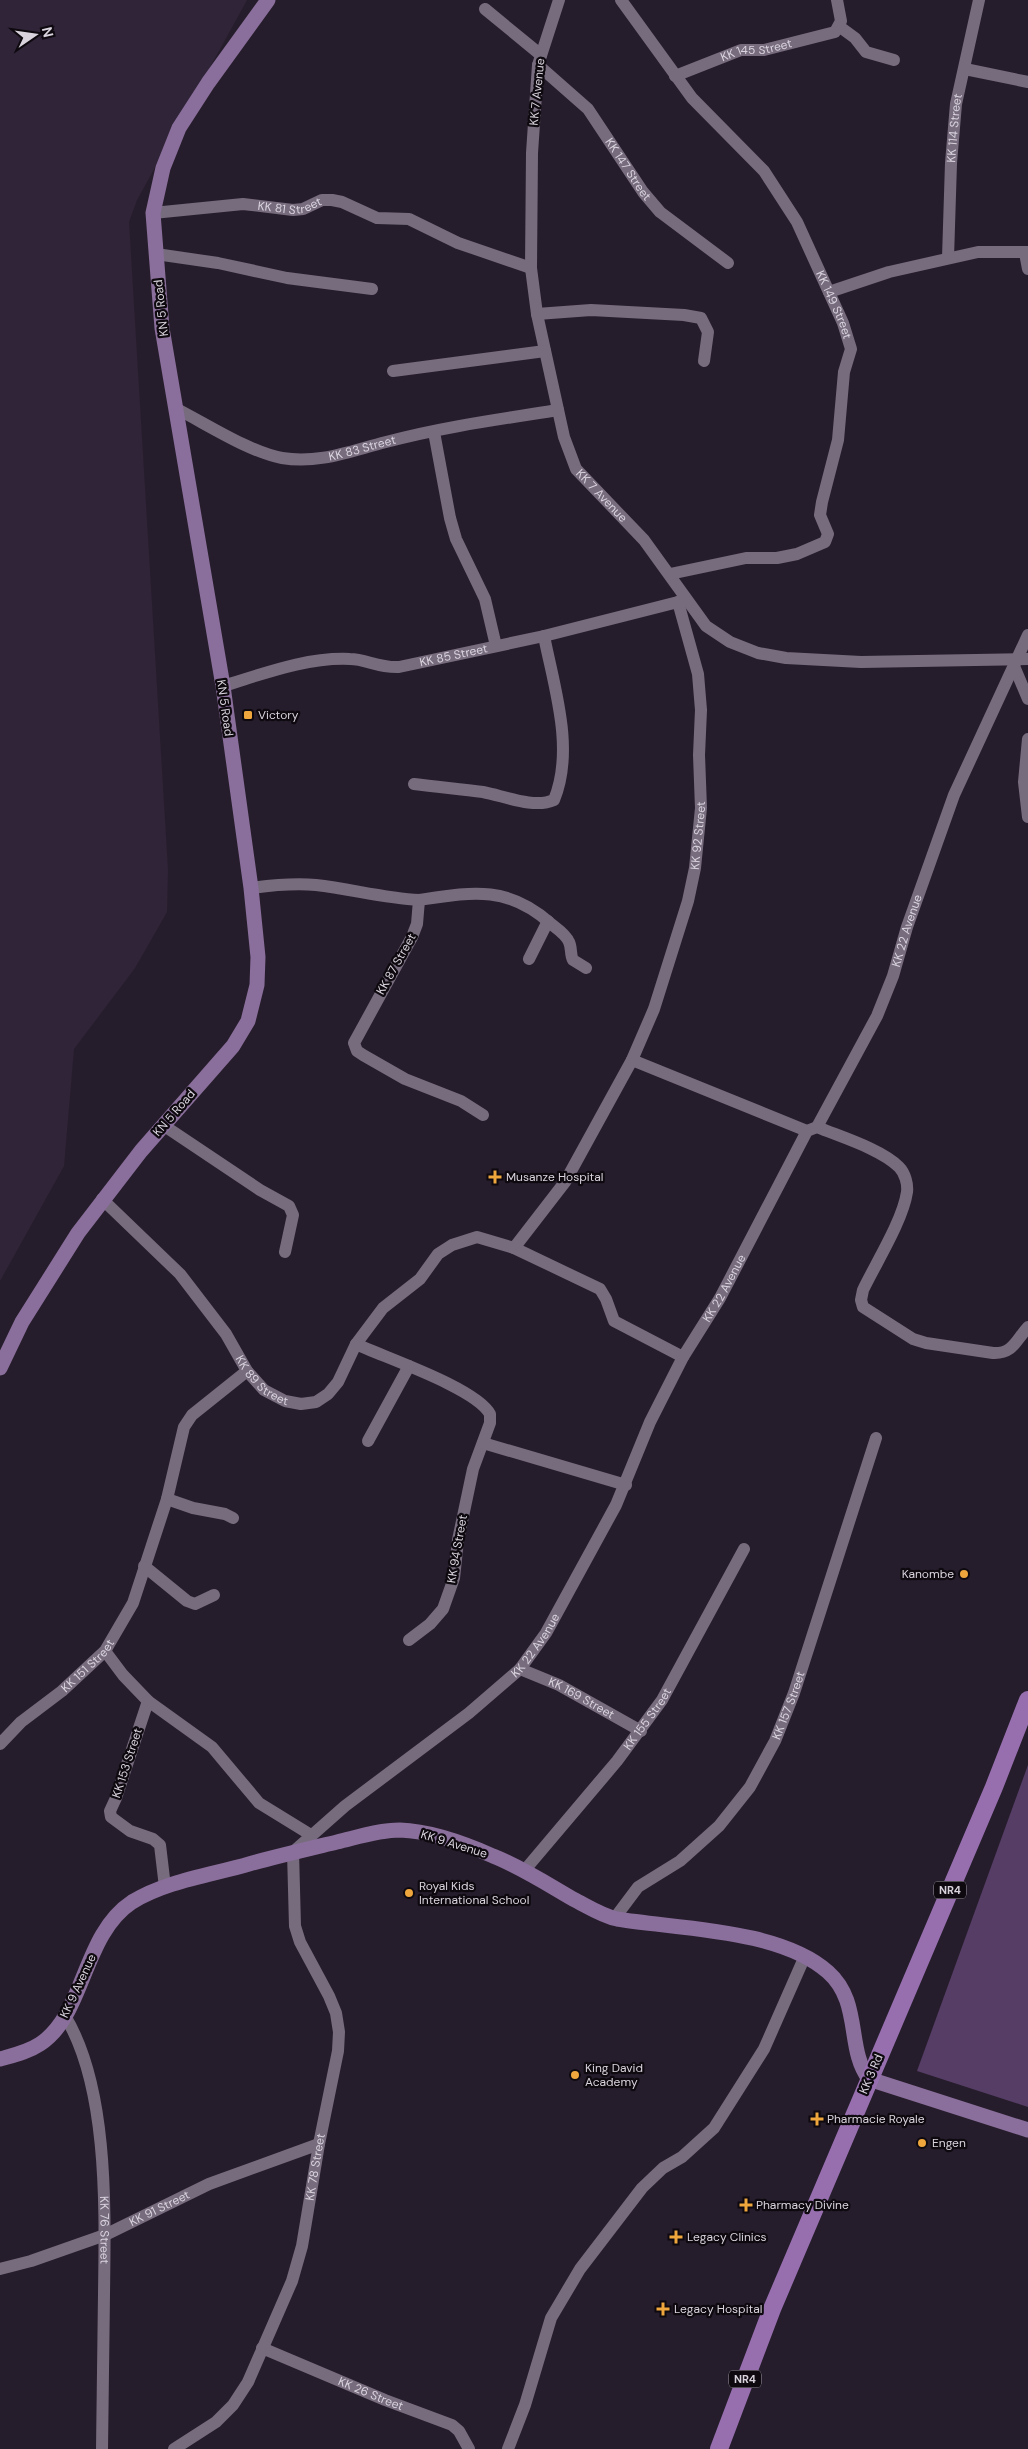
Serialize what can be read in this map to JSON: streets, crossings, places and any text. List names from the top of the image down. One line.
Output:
{"streets":{"highway":["NR4","KK 3 Rd"],"main road":["KN 5 Road","KK 9 Avenue"],"street":["KK 145 Street","KK 7 Avenue","KK 114 Street","KK 147 Street","KK 81 Street","KK 149 Street","KK 83 Street","KK 85 Street","KK 92 Street","KK 22 Avenue","KK 87 Street","KK 89 Street","KK 94 Street","KK 151 Street","KK 169 Street","KK 157 Street","KK 155 Street","KK 153 Street","KK 78 Street","KK 91 Street","KK 76 Street","KK 26 Street"]},"crossings":[["KK 145 Street","KK 149 Street"],["KK 7 Avenue","KK 147 Street"],["KK 7 Avenue","KK 81 Street"],["KK 7 Avenue","KK 149 Street"],["KK 7 Avenue","KK 83 Street"],["KK 7 Avenue","KK 85 Street"],["KK 7 Avenue","KK 92 Street"],["KK 7 Avenue","KK 22 Avenue"],["KK 81 Street","KN 5 Road"],["KN 5 Road","KK 83 Street"],["KN 5 Road","KK 85 Street"],["KN 5 Road","KK 89 Street"],["KK 85 Street","KK 92 Street"],["KK 92 Street","KK 89 Street"],["KK 22 Avenue","KK 169 Street"],["KK 22 Avenue","KK 9 Avenue"],["KK 22 Avenue","KK 78 Street"],["KK 89 Street","KK 94 Street"],["KK 89 Street","KK 151 Street"],["KK 169 Street","KK 155 Street"],["KK 157 Street","KK 9 Avenue"],["KK 155 Street","KK 9 Avenue"],["KK 153 Street","KK 9 Avenue"],["KK 9 Avenue","KK 3 Rd"],["KK 9 Avenue","KK 78 Street"],["KK 9 Avenue","KK 76 Street"],["KK 78 Street","KK 91 Street"],["KK 78 Street","KK 26 Street"],["KK 91 Street","KK 76 Street"]],"places":{"transit":["Victory"],"health":["Musanze Hospital","Pharmacie Royale","Pharmacy Divine","Legacy Clinics","Legacy Hospital"],"other":["Kanombe","Royal Kids International School","King David Academy","Engen"]},"north":"right"}
